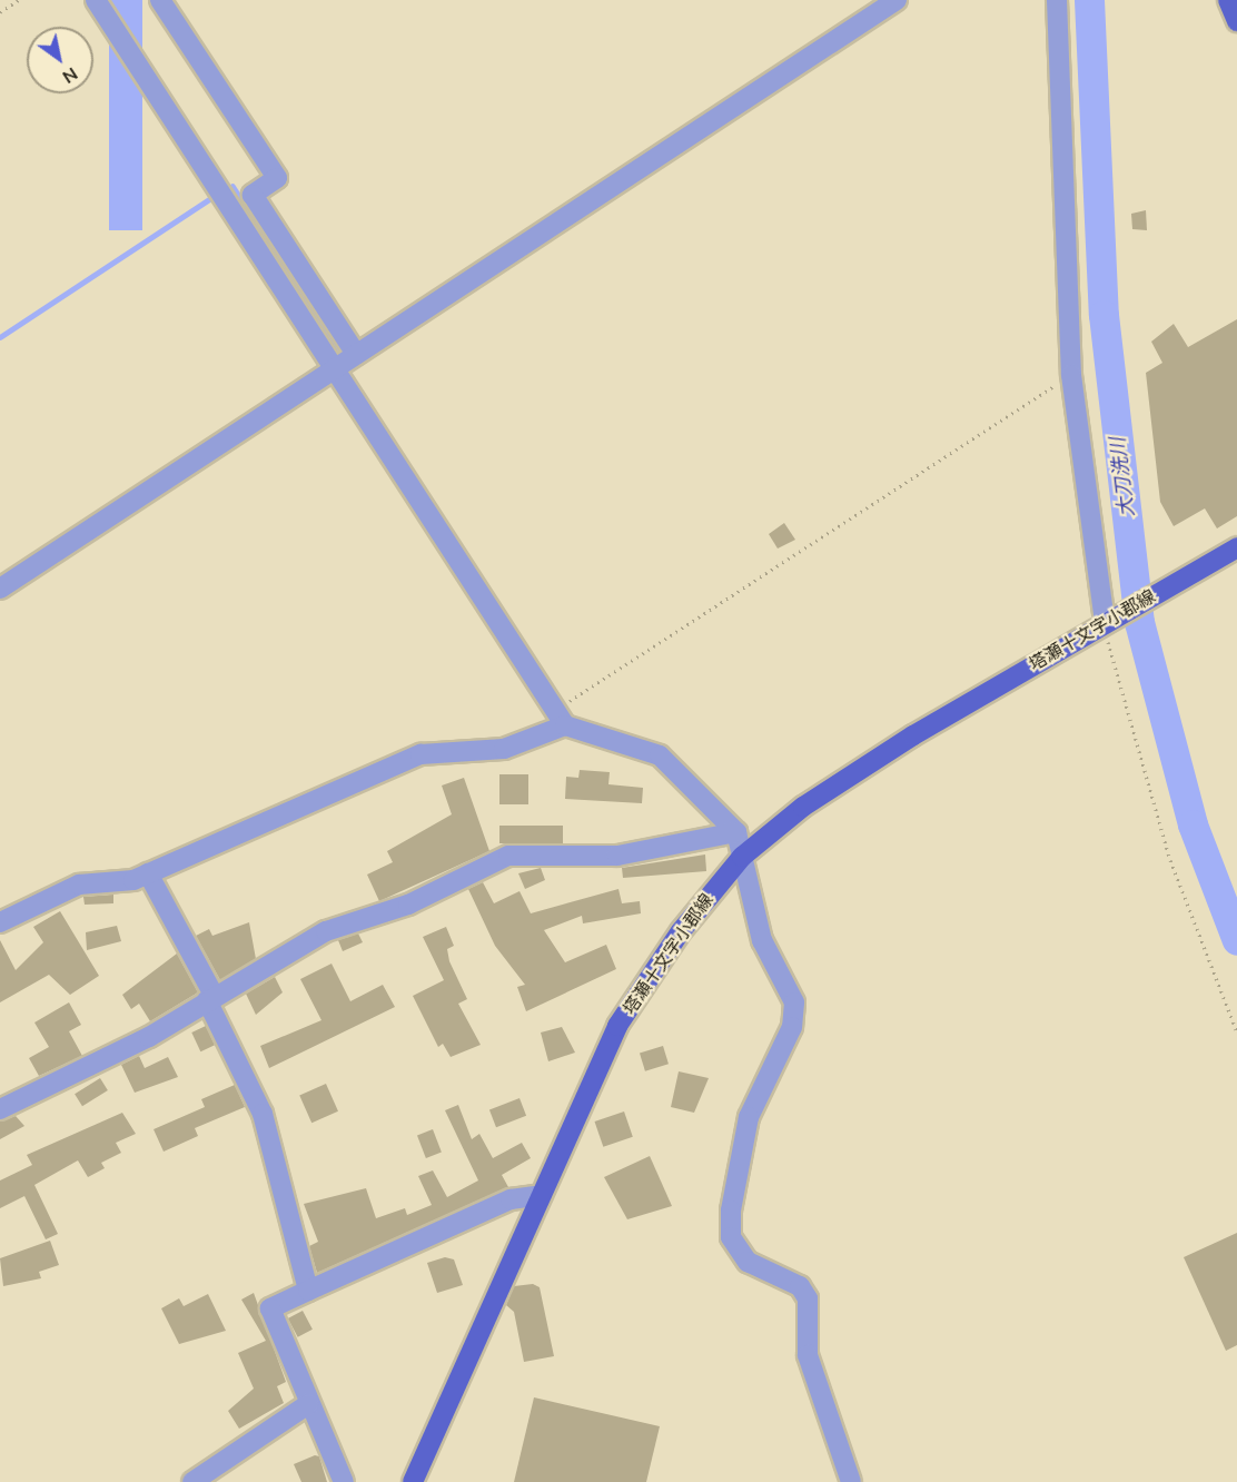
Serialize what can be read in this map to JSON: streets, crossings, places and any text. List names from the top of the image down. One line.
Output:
{"streets":{"main road":["塔瀬十文字小郡線"]},"water":["大刀洗川"],"north":"bottom right"}
